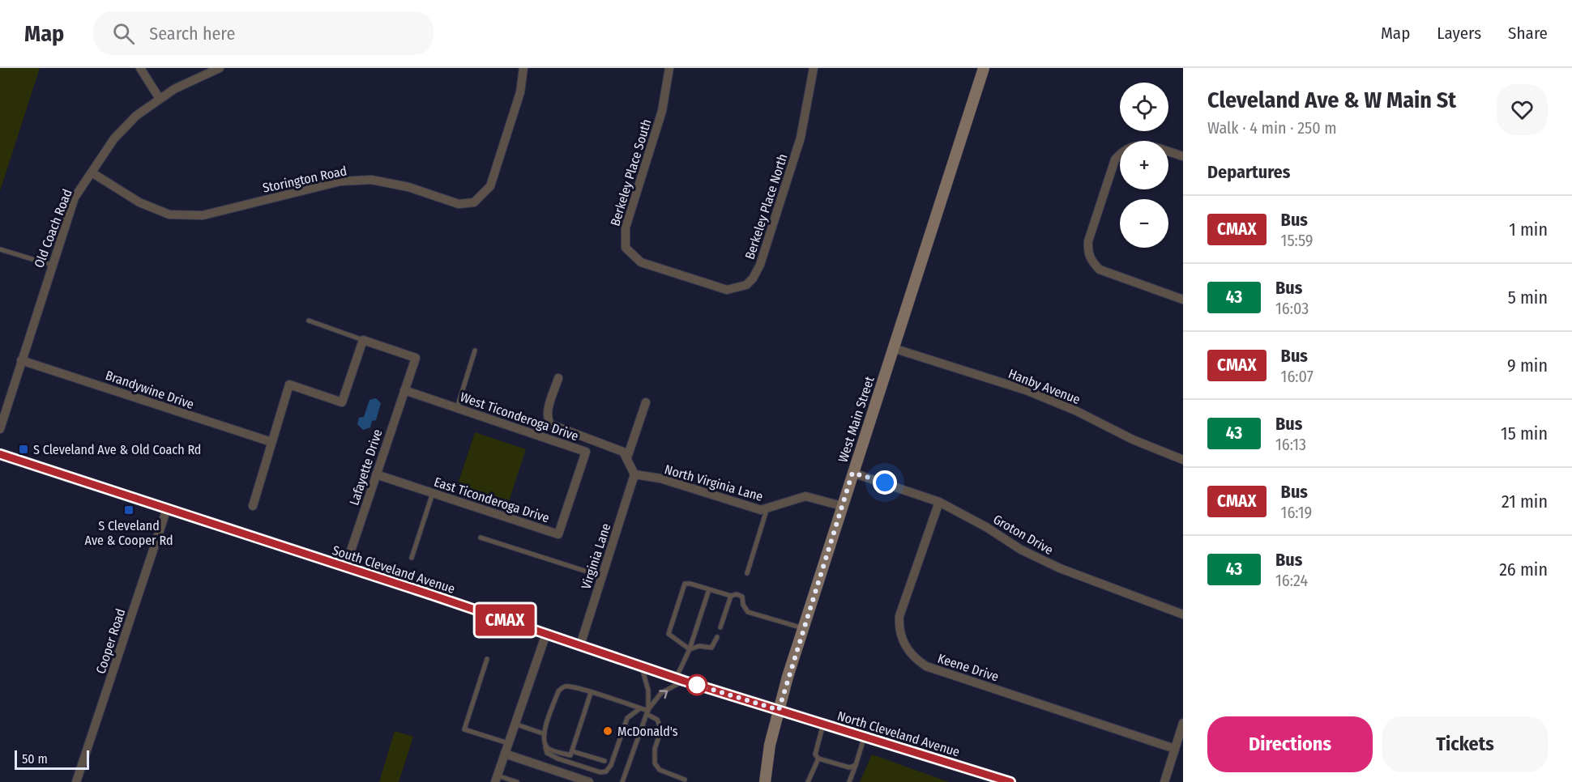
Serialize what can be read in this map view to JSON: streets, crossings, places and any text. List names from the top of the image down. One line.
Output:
{"streets":{"main road":["West Main Street","South Cleveland Avenue","North Cleveland Avenue"],"street":["Berkeley Place South","Storington Road","Berkeley Place North","Old Coach Road","Hanby Avenue","Brandywine Drive","West Ticonderoga Drive","Lafayette Drive","North Virginia Lane","East Ticonderoga Drive","Groton Drive","Virginia Lane","Cooper Road","Keene Drive"]},"crossings":[["Berkeley Place South","Berkeley Place North"],["Storington Road","Old Coach Road"],["Old Coach Road","Brandywine Drive"],["Hanby Avenue","West Main Street"],["West Ticonderoga Drive","Lafayette Drive"],["West Ticonderoga Drive","East Ticonderoga Drive"],["West Main Street","North Virginia Lane"],["West Main Street","Groton Drive"],["West Main Street","South Cleveland Avenue"],["West Main Street","North Cleveland Avenue"],["Lafayette Drive","East Ticonderoga Drive"],["Lafayette Drive","South Cleveland Avenue"],["North Virginia Lane","Virginia Lane"],["Groton Drive","Keene Drive"],["Virginia Lane","South Cleveland Avenue"],["South Cleveland Avenue","Cooper Road"],["South Cleveland Avenue","North Cleveland Avenue"]],"places":{"transit":["S Cleveland Ave & Old Coach Rd","S Cleveland Ave & Cooper Rd"],"other":["McDonald's"]},"lines":["bus line CMAX"],"scale_bar":"50 m","page":{"header":"Map","search":"Search here","nav":["Map","Layers","Share"],"on_map":"CMAX","heading":[["Cleveland Ave & W Main St","Walk · 4 min · 250 m"],"Departures"],"map_buttons":["+","−"],"list":[{"mark":"CMAX","name":"Bus","note":"15:59","value":"1 min"},{"mark":"43","name":"Bus","note":"16:03","value":"5 min"},{"mark":"CMAX","name":"Bus","note":"16:07","value":"9 min"},{"mark":"43","name":"Bus","note":"16:13","value":"15 min"},{"mark":"CMAX","name":"Bus","note":"16:19","value":"21 min"},{"mark":"43","name":"Bus","note":"16:24","value":"26 min"}],"buttons":["Directions","Tickets"],"scale":"50 m"}}
